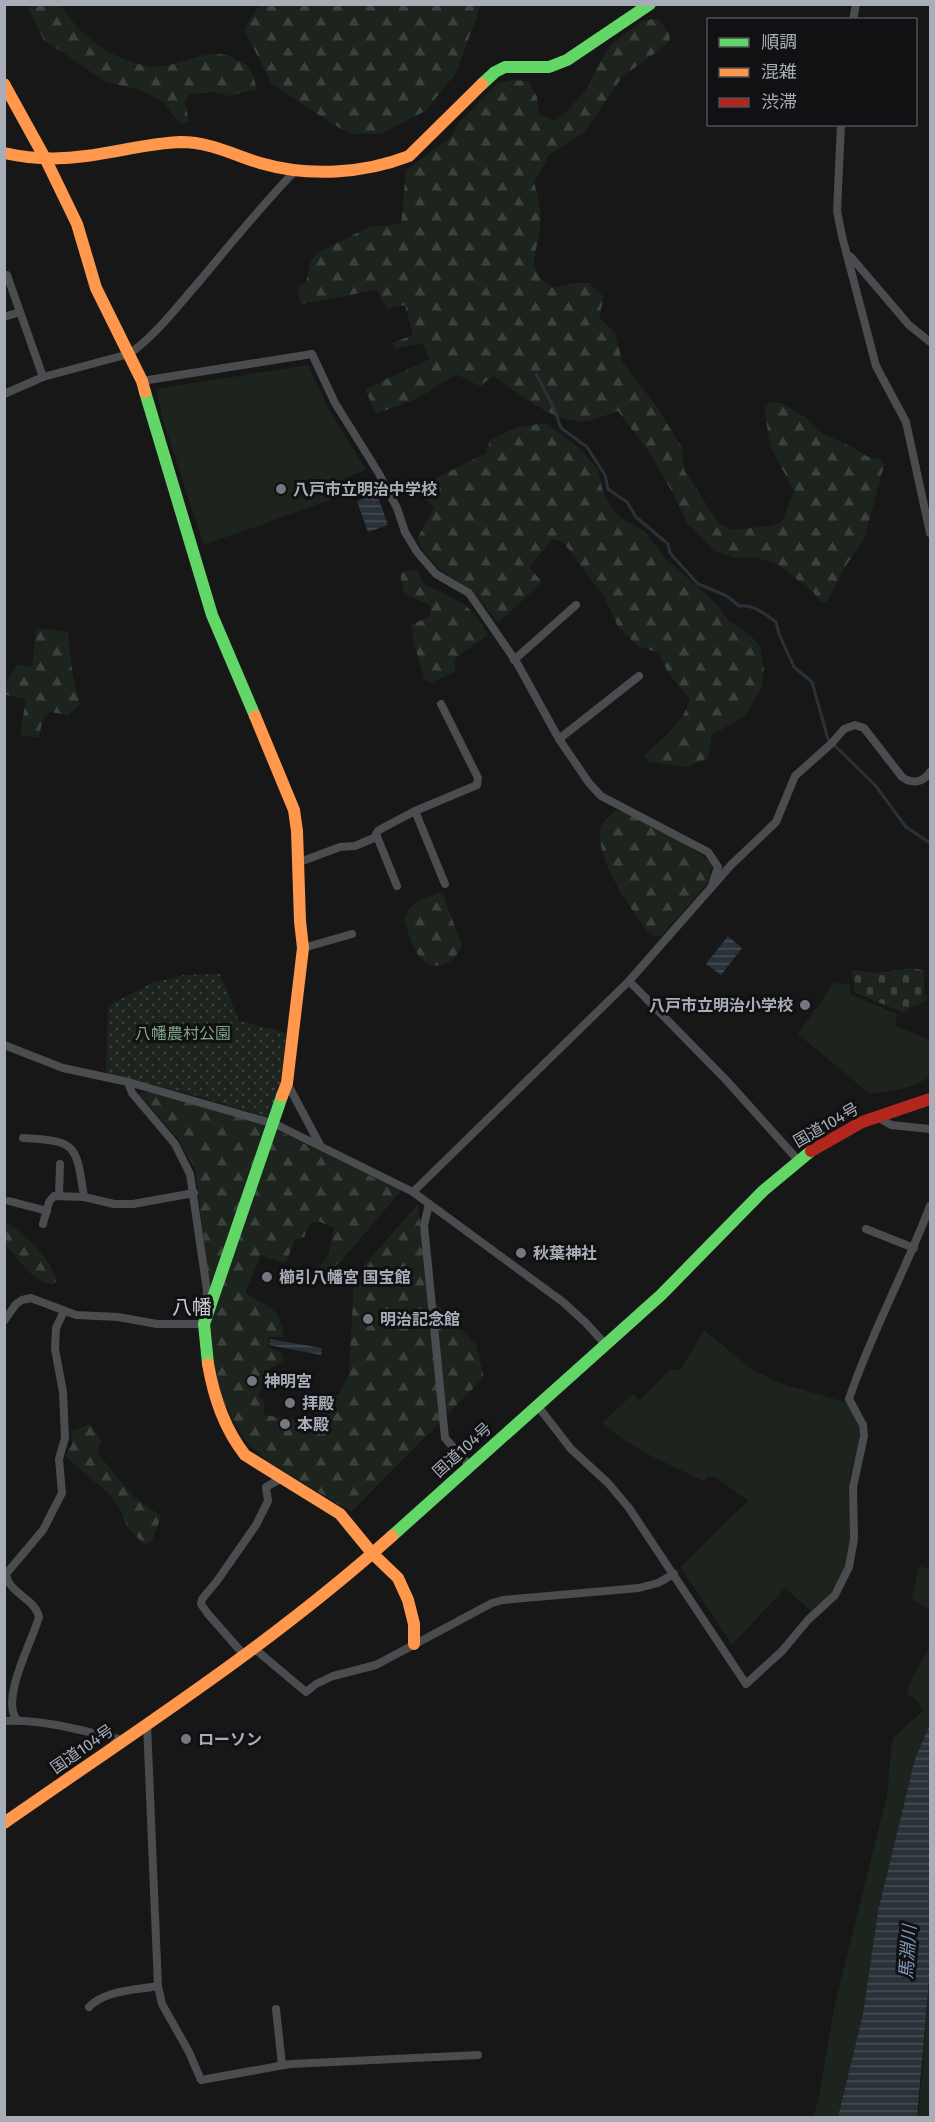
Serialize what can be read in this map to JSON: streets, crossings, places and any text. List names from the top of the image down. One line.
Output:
{"streets":{"main road":["国道104号"]},"districts":["八幡"],"water":["馬淵川"],"parks":["八幡農村公園"],"places":["八戸市立明治中学校","八戸市立明治小学校","秋葉神社","櫛引八幡宮 国宝館","明治記念館","神明宮","拝殿","本殿","ローソン"],"legend":["順調","混雑","渋滞"]}
